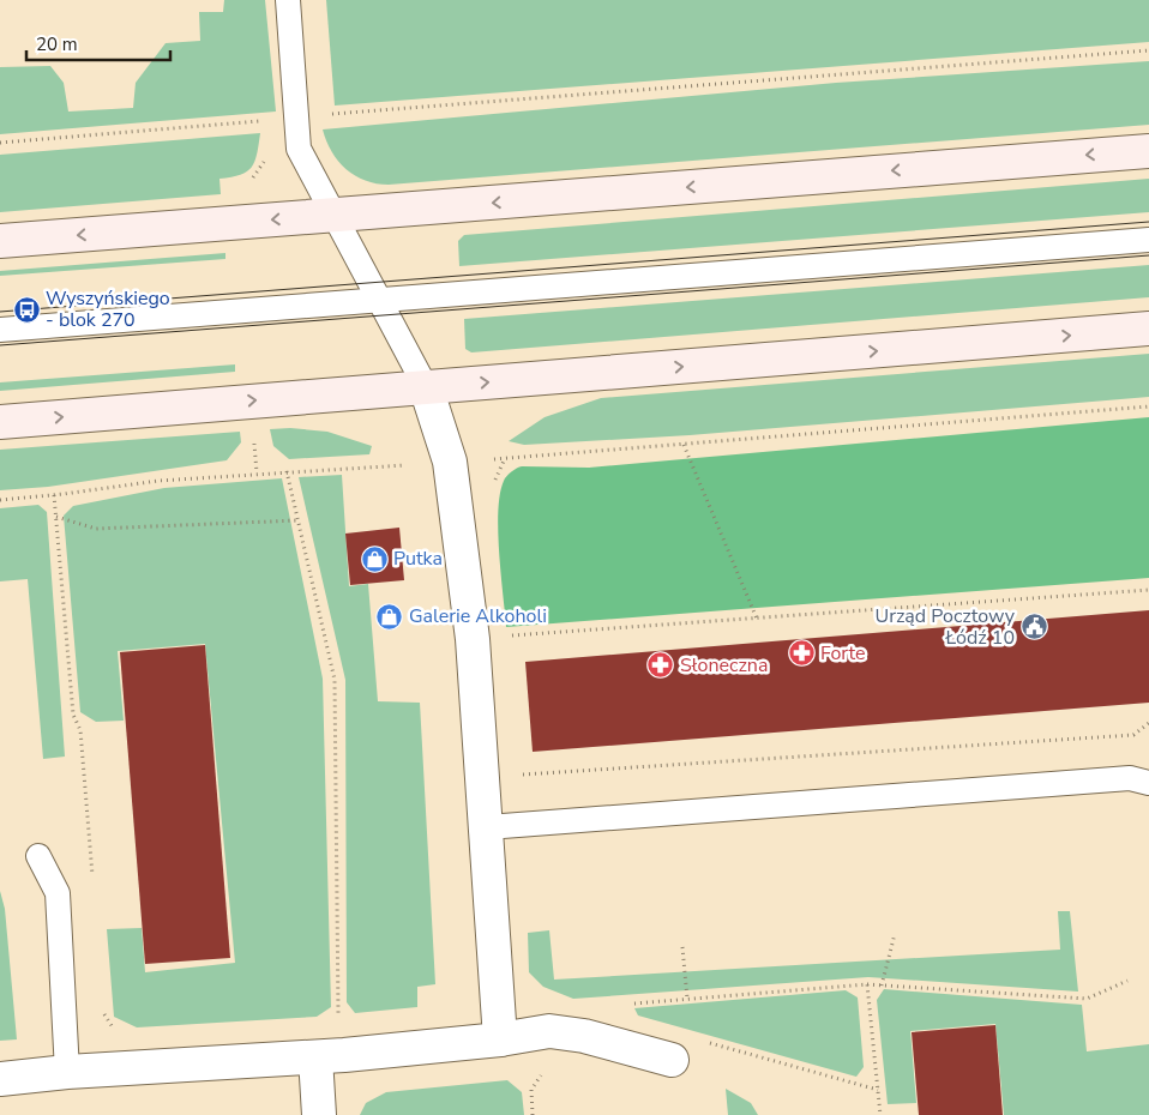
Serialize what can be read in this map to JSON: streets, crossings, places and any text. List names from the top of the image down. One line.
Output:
{"places":{"bus stop":["Wyszyńskiego - blok 270"],"shop":["Putka","Galerie Alkoholi"],"public building":["Urząd Pocztowy Łódź 10"],"pharmacy":["Forte","Słoneczna"]},"scale_bar":"20 m"}
